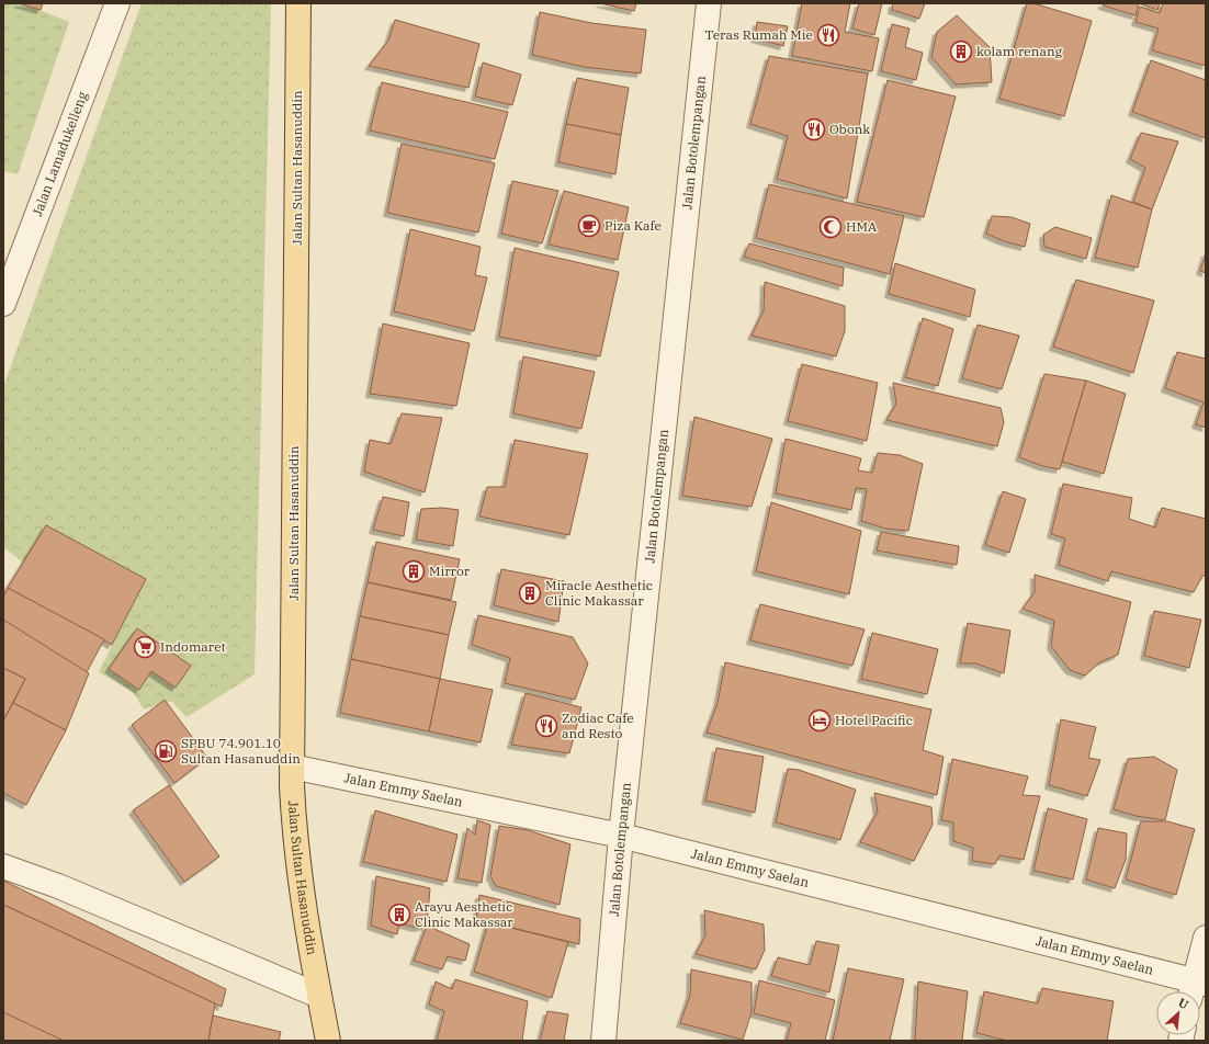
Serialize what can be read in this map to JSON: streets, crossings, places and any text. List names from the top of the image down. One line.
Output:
{"streets":{"main road":["Jalan Sultan Hasanuddin"],"street":["Jalan Botolempangan","Jalan Lamadukelleng","Jalan Emmy Saelan"]},"crossings":[["Jalan Botolempangan","Jalan Emmy Saelan"],["Jalan Sultan Hasanuddin","Jalan Emmy Saelan"]],"places":{"restaurant":["Teras Rumah Mie","Obonk","Zodiac Cafe and Resto"],"building":["kolam renang","Mirror","Miracle Aesthetic Clinic Makassar","Arayu Aesthetic Clinic Makassar"],"cafe":["Piza Kafe"],"mosque":["HMA"],"supermarket":["Indomaret"],"hotel":["Hotel Pacific"],"fuel station":["SPBU 74.901.10 Sultan Hasanuddin"]},"north":"top right"}
